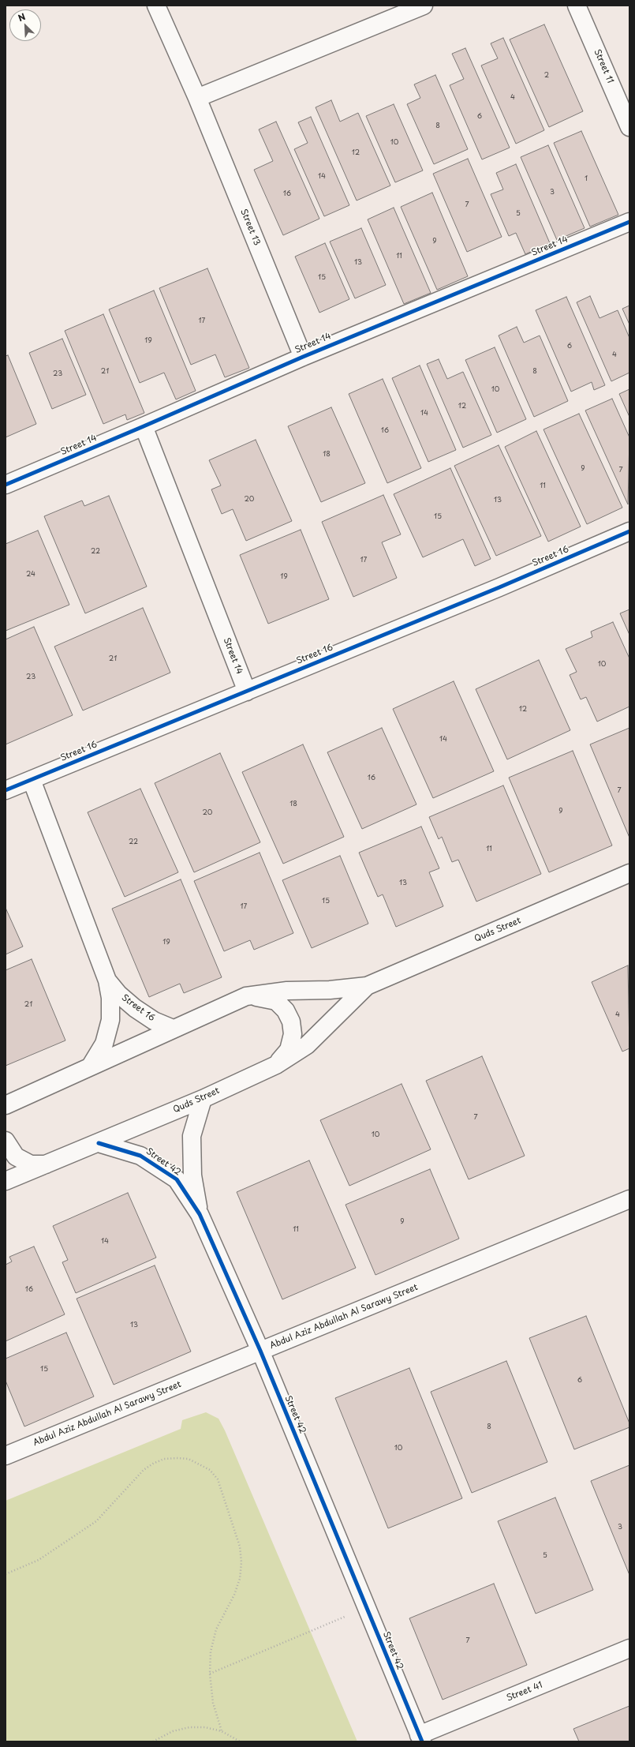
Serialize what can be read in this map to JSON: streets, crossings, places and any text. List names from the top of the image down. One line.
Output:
{"streets":{"street":["Street 11","Street 13","Street 14","Street 16","Quds Street","Street 42","Abdul Aziz Abdullah Al Sarawy Street","Street 41"]},"crossings":[["Street 13","Street 14"],["Street 14","Street 16"],["Street 16","Quds Street"],["Quds Street","Street 42"],["Street 42","Abdul Aziz Abdullah Al Sarawy Street"],["Street 42","Street 41"]],"house_numbers":["2","4","6","8","10","12","14","1","3","16","7","5","9","11","13","15","17","19","6","4","21","8","23","10","12","14","16","18","9","7","11","20","13","15","22","17","24","19","21","10","23","12","14","16","7","18","9","20","22","11","13","15","17","19","21","4","7","10","9","11","14","16","13","15","6","8","10","3","5","7"],"north":"top left"}
